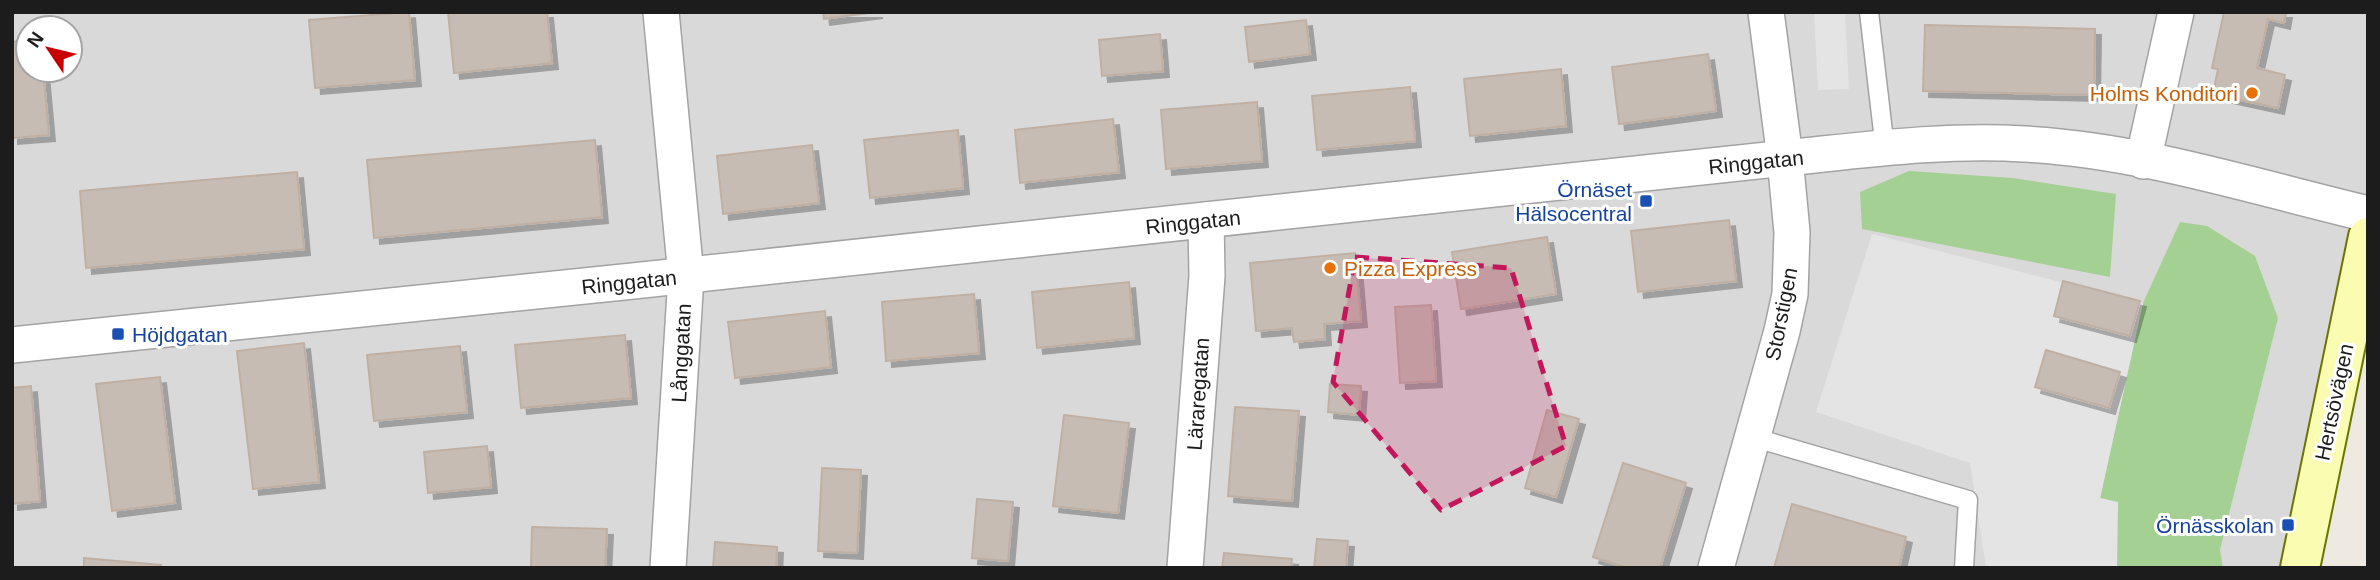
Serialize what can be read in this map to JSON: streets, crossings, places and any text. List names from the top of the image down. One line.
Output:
{"streets":{"main road":["Hertsövägen"],"street":["Ringgatan","Storstigen","Långgatan","Läraregatan"]},"crossings":[["Ringgatan","Storstigen"],["Ringgatan","Långgatan"],["Ringgatan","Läraregatan"]],"places":{"other":["Holms Konditori","Pizza Express"],"transit":["Örnäset Hälsocentral","Höjdgatan","Örnässkolan"]},"north":"top left"}
